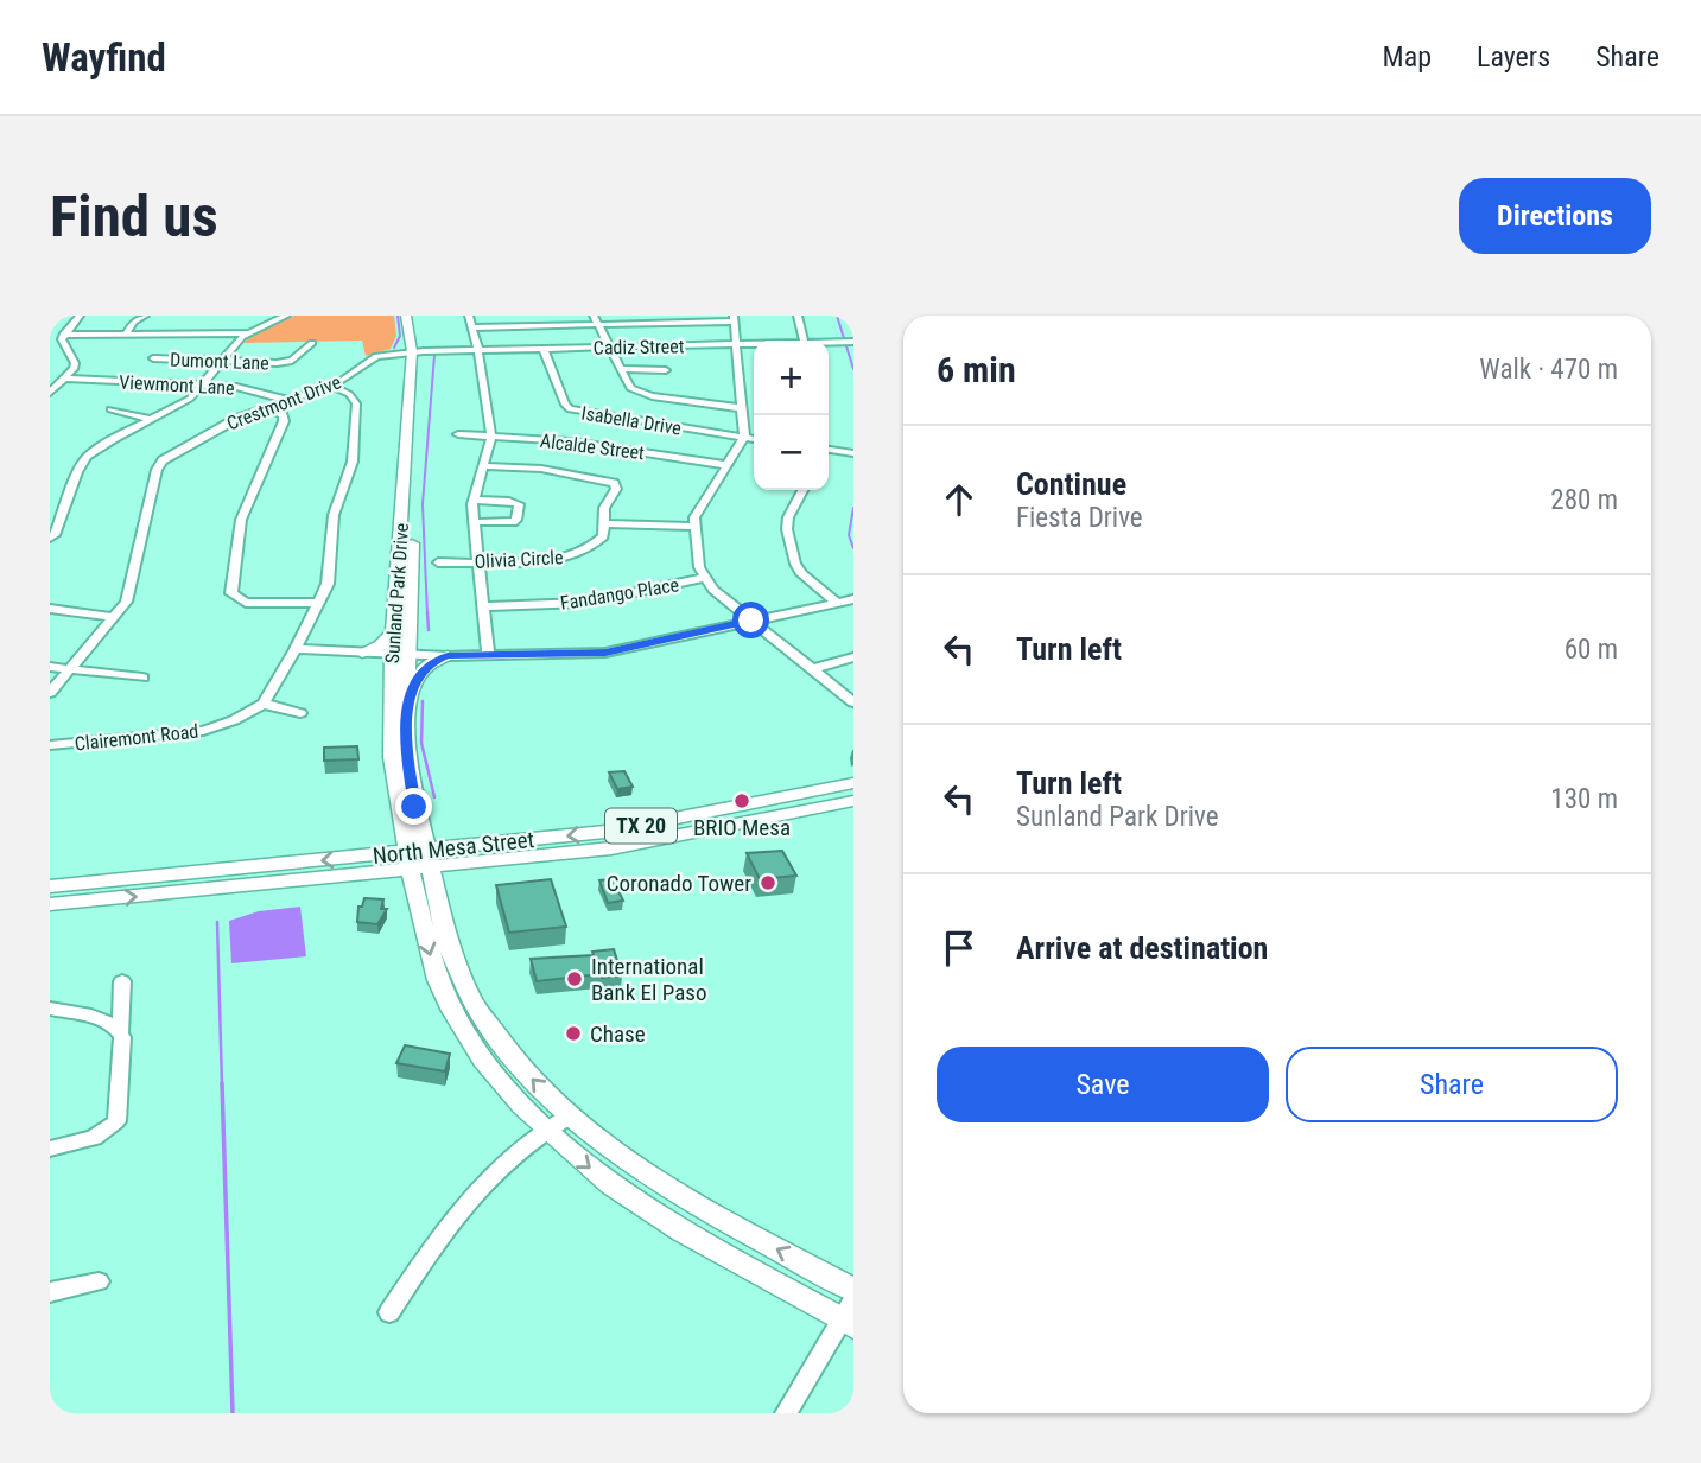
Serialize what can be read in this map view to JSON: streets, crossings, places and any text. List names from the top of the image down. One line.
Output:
{"streets":{"main road":["Sunland Park Drive","TX 20","North Mesa Street"],"street":["Cadiz Street","Dumont Lane","Viewmont Lane","Crestmont Drive","Isabella Drive","Alcalde Street","Olivia Circle","Fandango Place","Clairemont Road"]},"crossings":[["Cadiz Street","Isabella Drive"],["Cadiz Street","Sunland Park Drive"],["Viewmont Lane","Crestmont Drive"],["Sunland Park Drive","North Mesa Street"]],"places":["BRIO Mesa","Coronado Tower","International Bank El Paso","Chase"],"page":{"header":"Wayfind","nav":["Map","Layers","Share"],"buttons":["Directions",["Save","Share"]],"title":"Find us","heading":["6 min","Walk · 470 m"],"map_buttons":["+","−"],"list":[["Continue","Fiesta Drive","280 m"],["Turn left","60 m"],["Turn left","Sunland Park Drive","130 m"],"Arrive at destination"]}}
